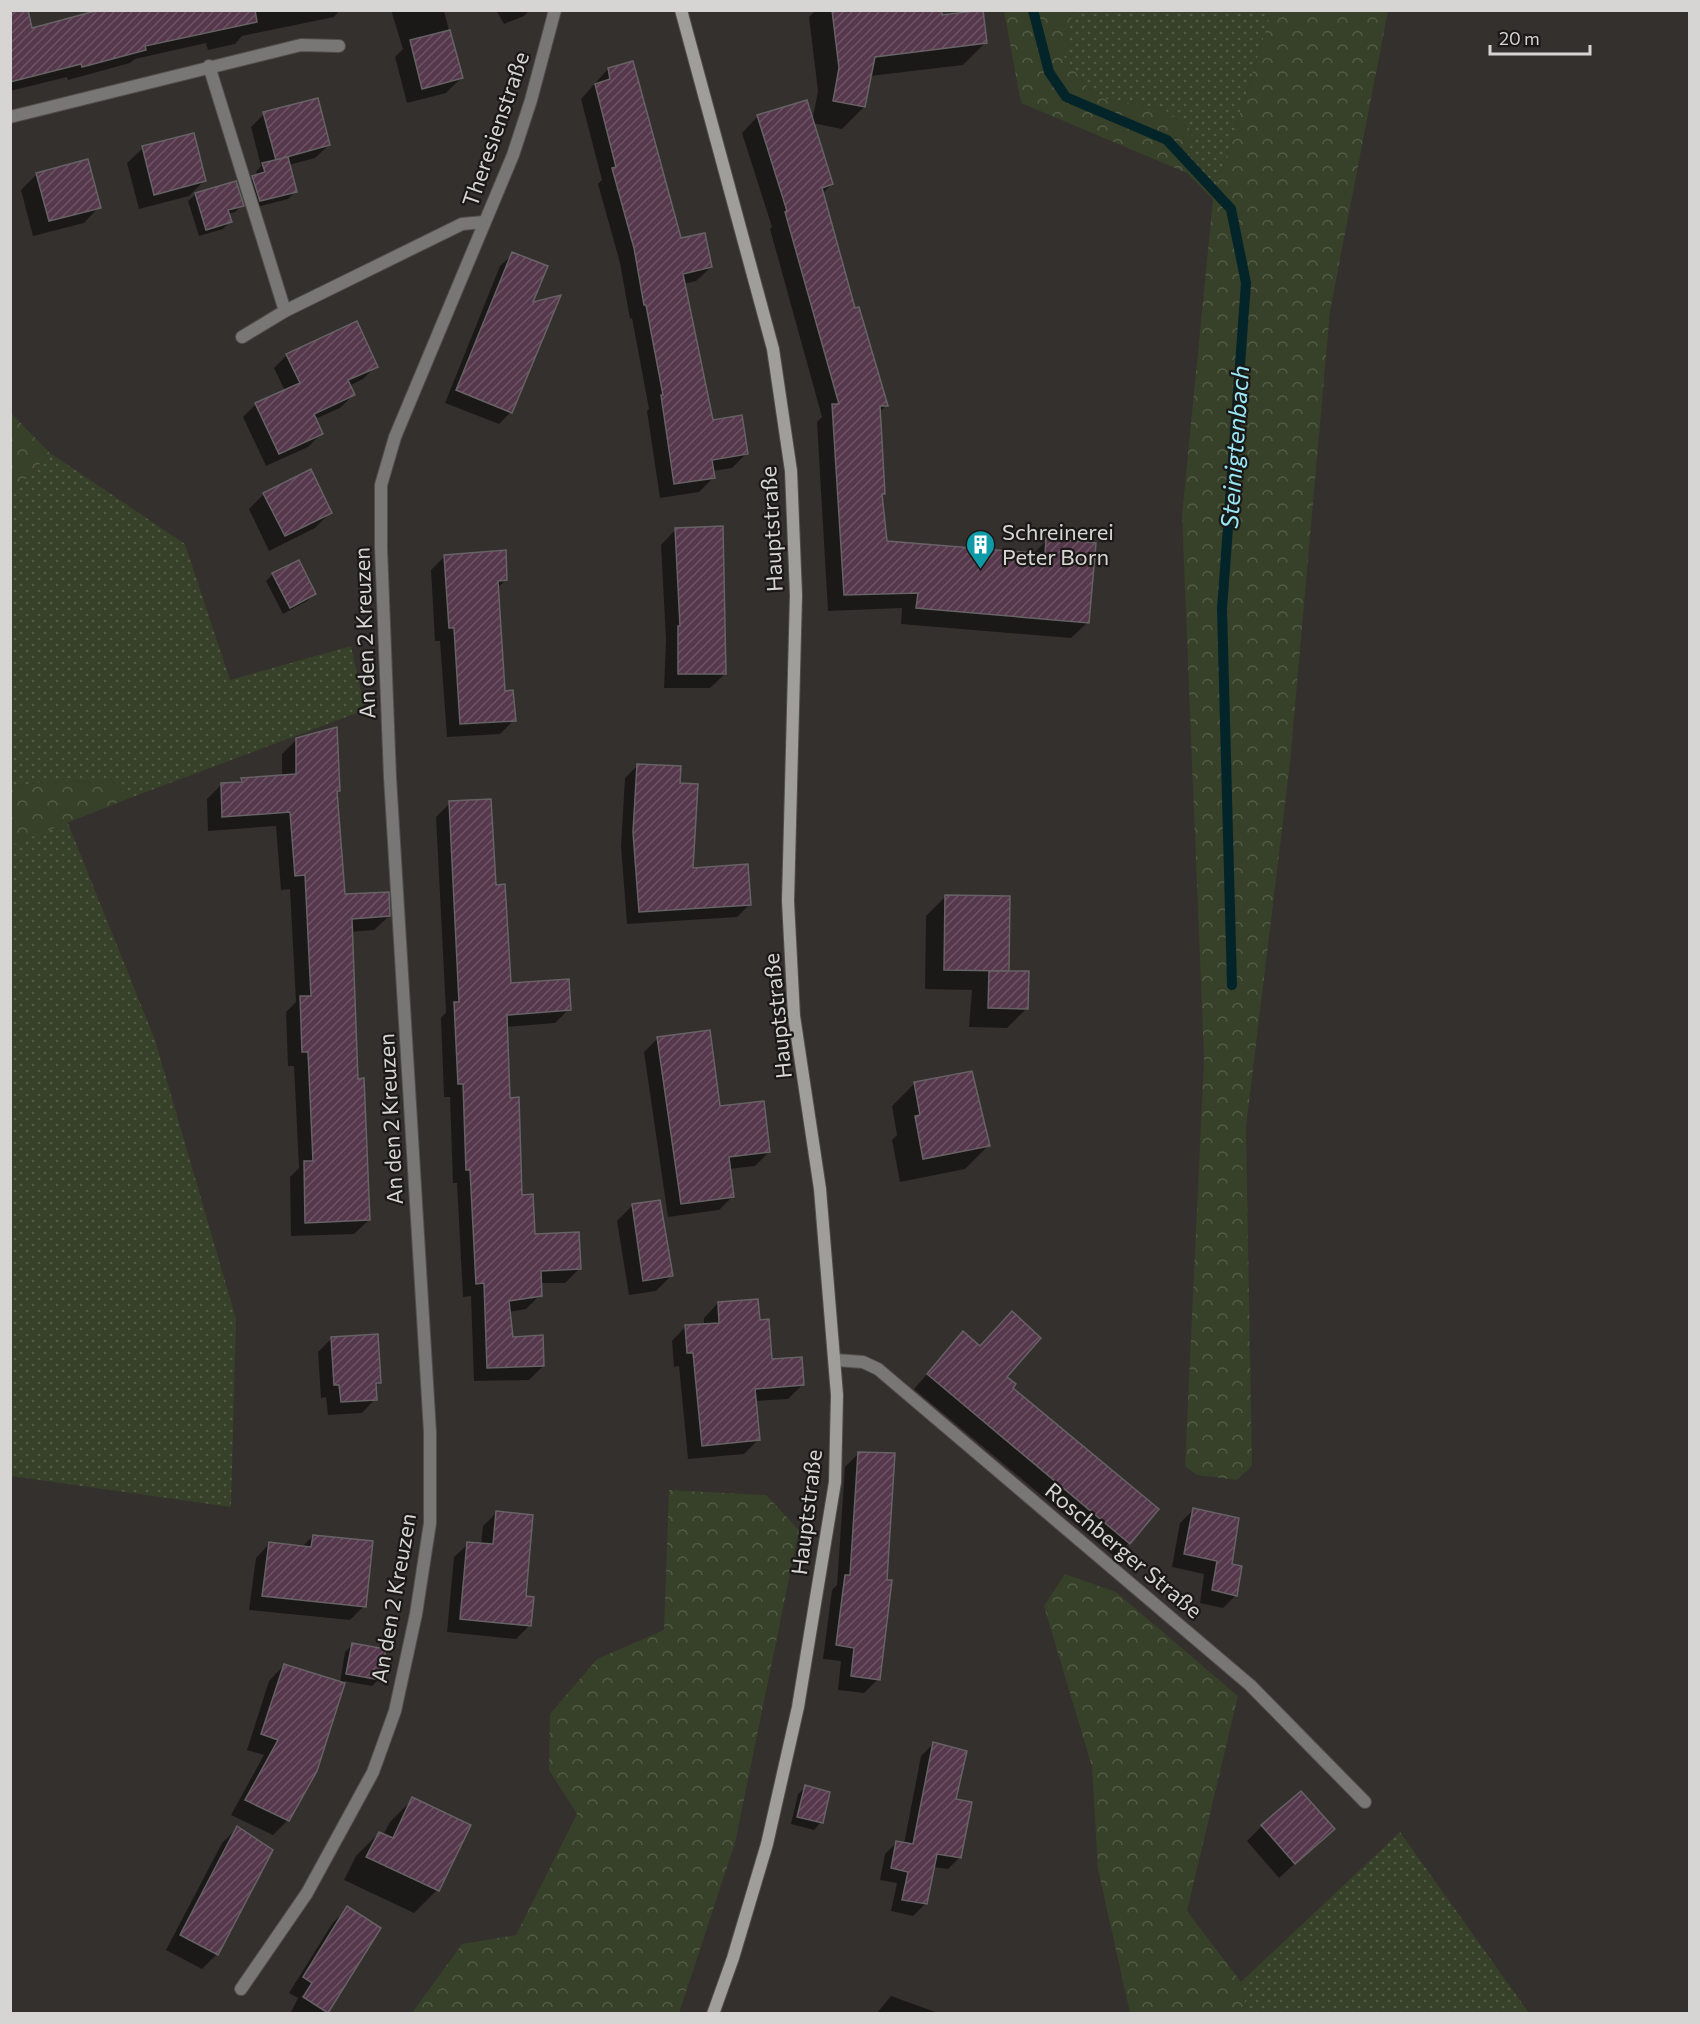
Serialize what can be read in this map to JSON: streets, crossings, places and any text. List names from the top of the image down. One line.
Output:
{"streets":{"main road":["Hauptstraße"],"street":["Theresienstraße","An den 2 Kreuzen","Roschberger Straße"]},"crossings":[["Theresienstraße","An den 2 Kreuzen"],["Hauptstraße","Roschberger Straße"]],"water":["Steinigtenbach"],"places":{"building":["Schreinerei Peter Born"]},"scale_bar":"20 m"}
